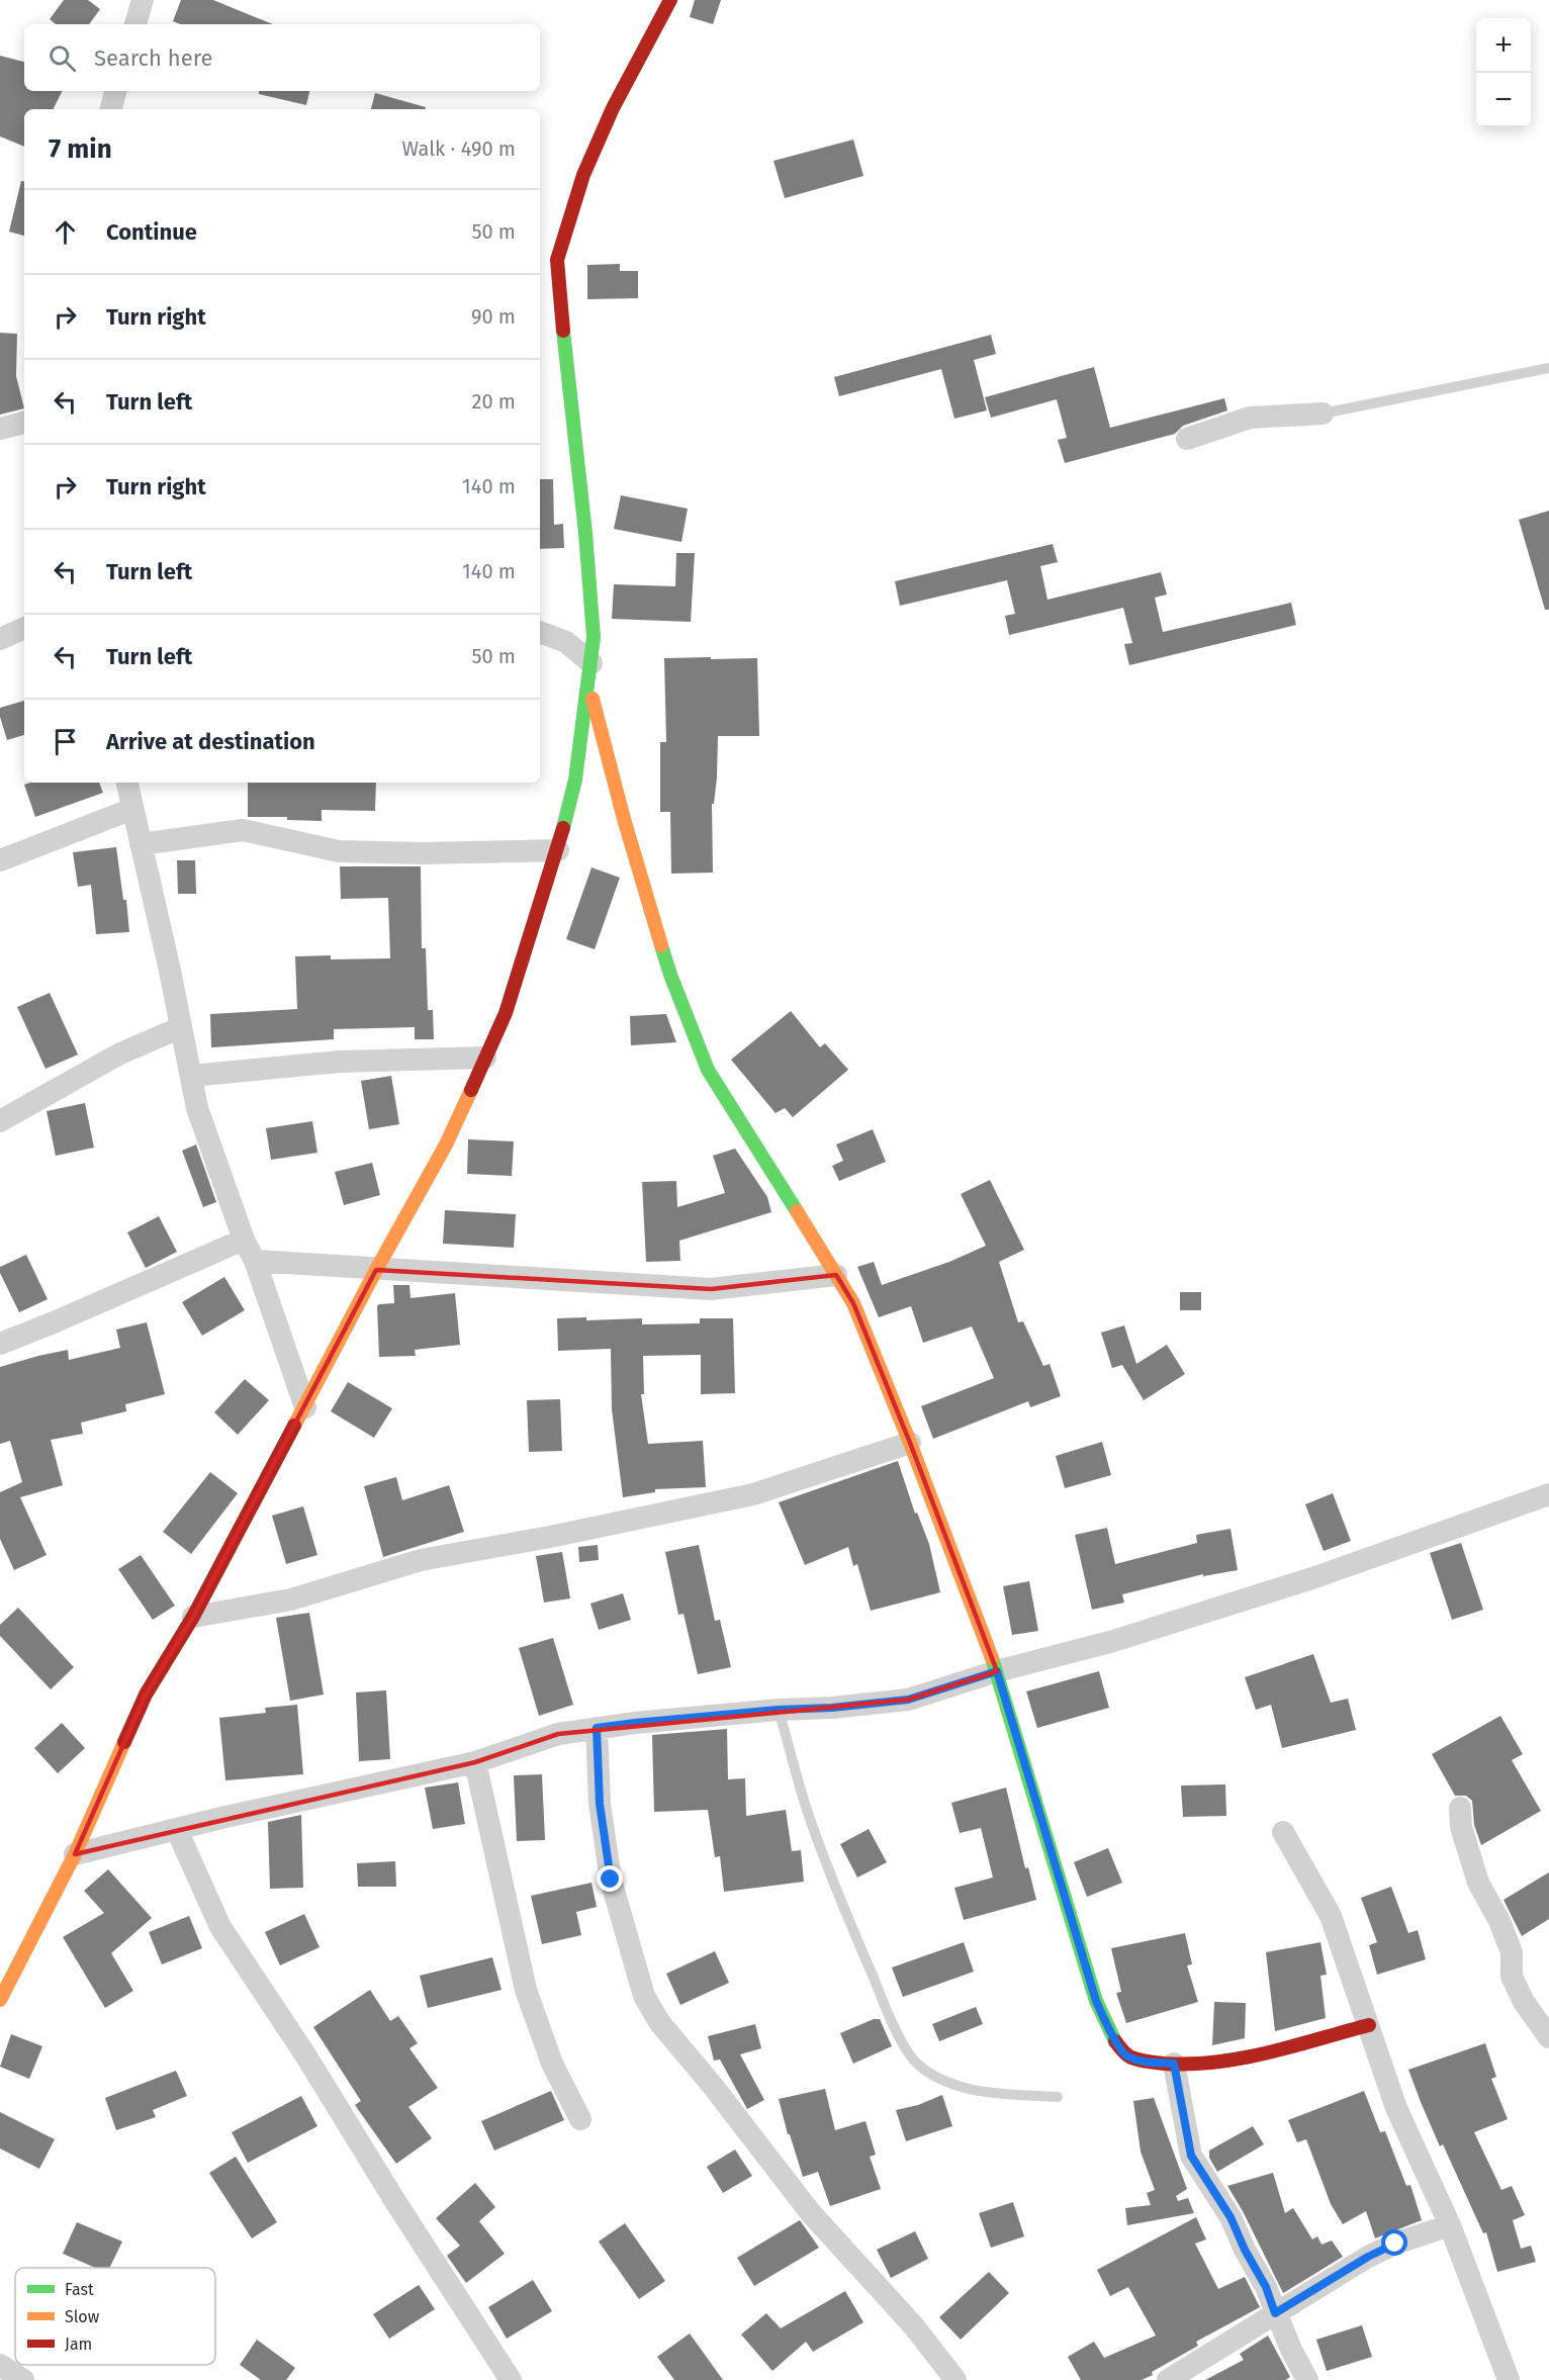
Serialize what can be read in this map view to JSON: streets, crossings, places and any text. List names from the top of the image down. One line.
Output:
{"legend":["Fast","Slow","Jam"],"page":{"map_buttons":["+","−"],"search":"Search here","heading":["7 min","Walk · 490 m"],"list":[["Continue","50 m"],["Turn right","90 m"],["Turn left","20 m"],["Turn right","140 m"],["Turn left","140 m"],["Turn left","50 m"],"Arrive at destination"]}}
